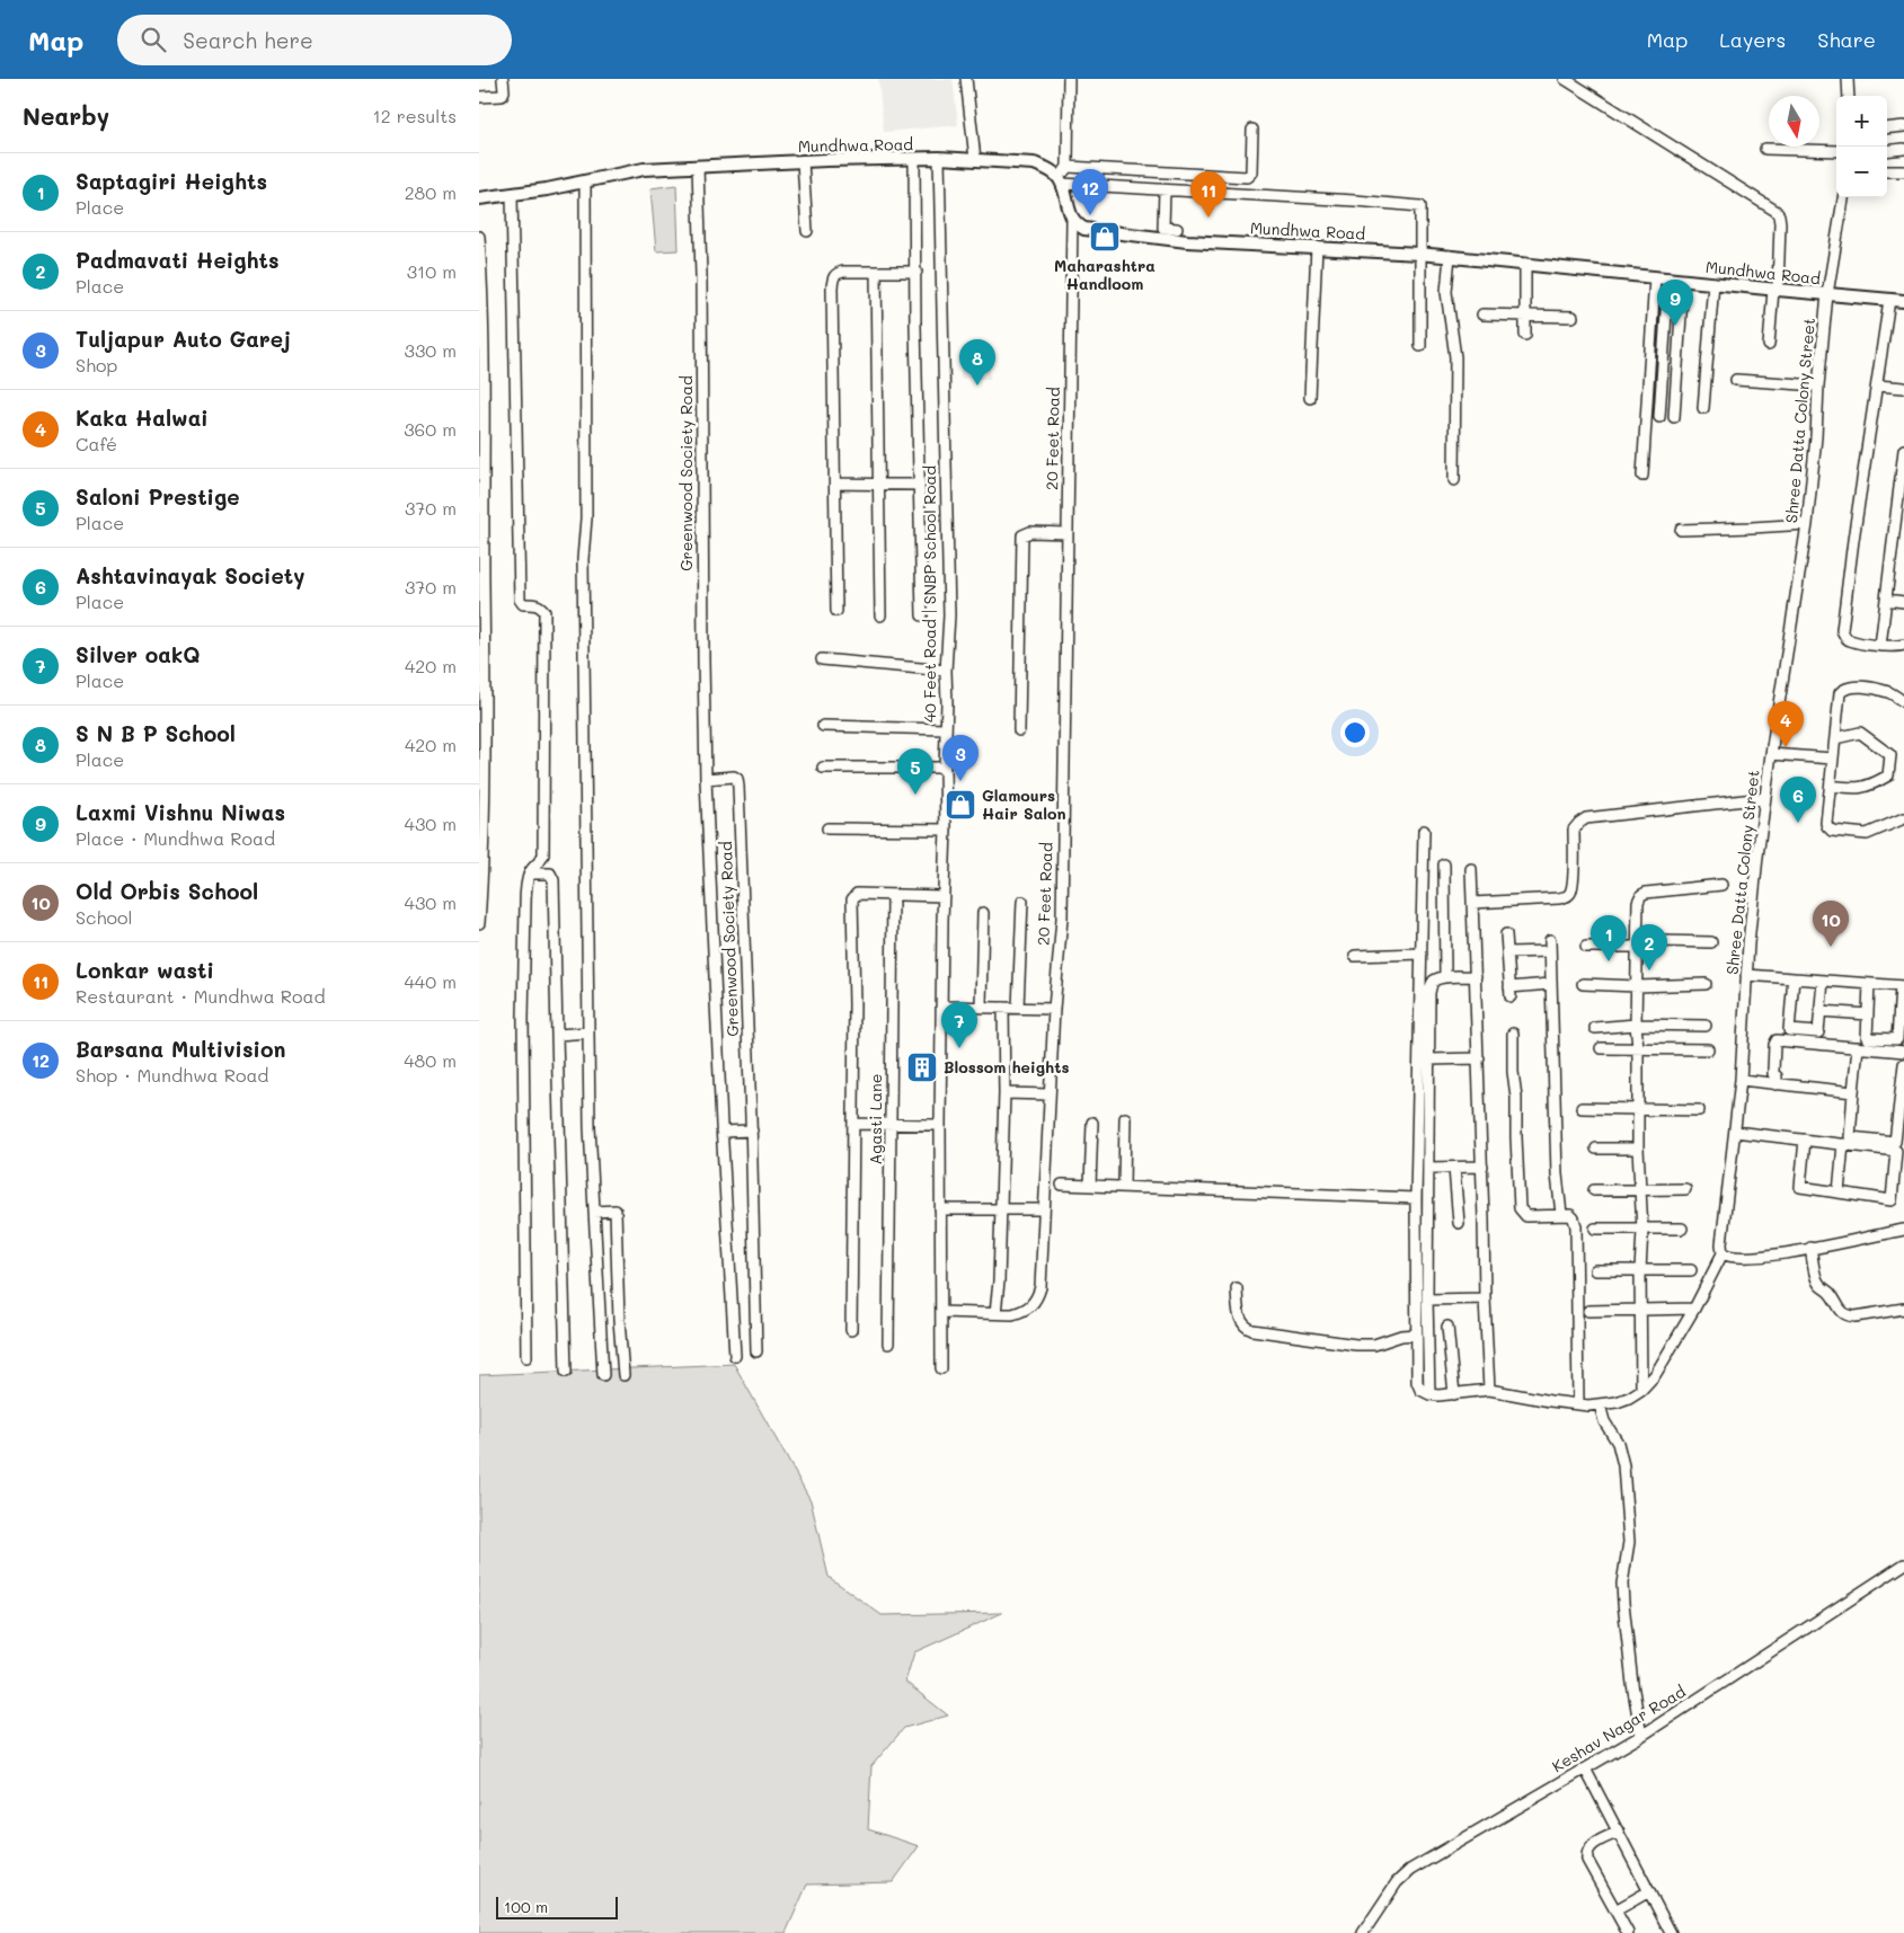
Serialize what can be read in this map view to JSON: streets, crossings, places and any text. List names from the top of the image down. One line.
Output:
{"streets":{"main road":["Mundhwa Road"],"street":["Shree Datta Colony Street","20 Feet Road","Greenwood Society Road","40 Feet Road | SNBP School Road","Agasti Lane","Keshav Nagar Road"]},"crossings":[["Mundhwa Road","Shree Datta Colony Street"],["Mundhwa Road","20 Feet Road"],["Mundhwa Road","Greenwood Society Road"],["Mundhwa Road","40 Feet Road | SNBP School Road"],["20 Feet Road","40 Feet Road | SNBP School Road"]],"places":{"shop":["Maharashtra Handloom","Glamours Hair Salon"],"building":["Blossom heights"]},"scale_bar":"100 m","north":"bottom","page":{"header":"Map","search":"Search here","nav":["Map","Layers","Share"],"heading":["Nearby","12 results"],"map_buttons":["+","−"],"list":[{"mark":"1","name":"Saptagiri Heights","note":"Place","value":"280 m"},{"mark":"2","name":"Padmavati Heights","note":"Place","value":"310 m"},{"mark":"3","name":"Tuljapur Auto Garej","note":"Shop","value":"330 m"},{"mark":"4","name":"Kaka Halwai","note":"Café","value":"360 m"},{"mark":"5","name":"Saloni Prestige","note":"Place","value":"370 m"},{"mark":"6","name":"Ashtavinayak Society","note":"Place","value":"370 m"},{"mark":"7","name":"Silver oakQ","note":"Place","value":"420 m"},{"mark":"8","name":"S N B P School","note":"Place","value":"420 m"},{"mark":"9","name":"Laxmi Vishnu Niwas","note":"Place · Mundhwa Road","value":"430 m"},{"mark":"10","name":"Old Orbis School","note":"School","value":"430 m"},{"mark":"11","name":"Lonkar wasti","note":"Restaurant · Mundhwa Road","value":"440 m"},{"mark":"12","name":"Barsana Multivision","note":"Shop · Mundhwa Road","value":"480 m"}],"pins":["12","11","9","8","4","3","5","6","10","1","2","7"],"scale":"100 m"}}
